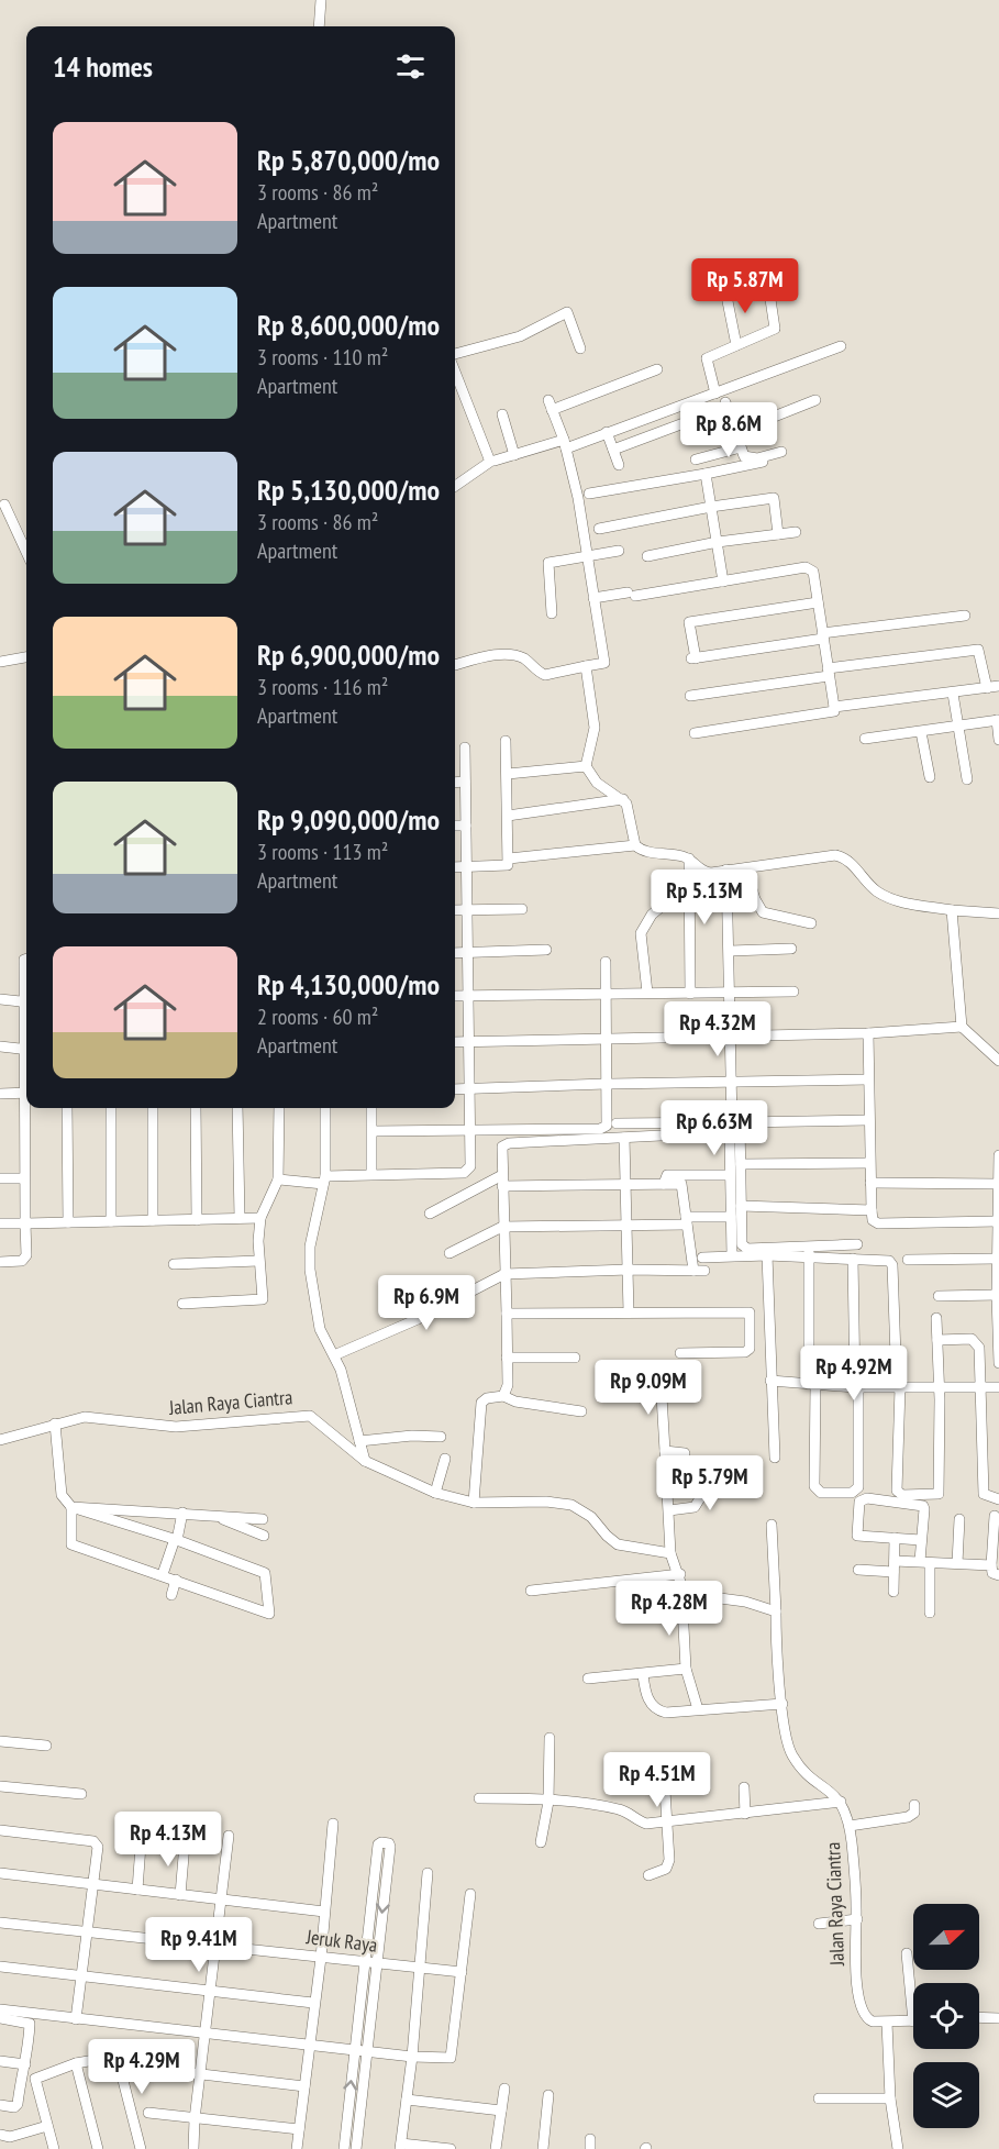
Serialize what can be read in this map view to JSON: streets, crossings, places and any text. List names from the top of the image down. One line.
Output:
{"streets":{"street":["Jalan Raya Ciantra","Jeruk Raya"]},"north":"right","page":{"heading":"14 homes","list":[{"name":"Rp 5,870,000/mo","note":"3 rooms · 86 m² · Apartment"},{"name":"Rp 8,600,000/mo","note":"3 rooms · 110 m² · Apartment"},{"name":"Rp 5,130,000/mo","note":"3 rooms · 86 m² · Apartment"},{"name":"Rp 6,900,000/mo","note":"3 rooms · 116 m² · Apartment"},{"name":"Rp 9,090,000/mo","note":"3 rooms · 113 m² · Apartment"},{"name":"Rp 4,130,000/mo","note":"2 rooms · 60 m² · Apartment"}],"price":["Rp 5.87M","Rp 8.6M","Rp 5.13M","Rp 4.32M","Rp 6.63M","Rp 6.9M","Rp 4.92M","Rp 9.09M","Rp 5.79M","Rp 4.28M","Rp 4.51M","Rp 4.13M","Rp 9.41M","Rp 4.29M"]}}
